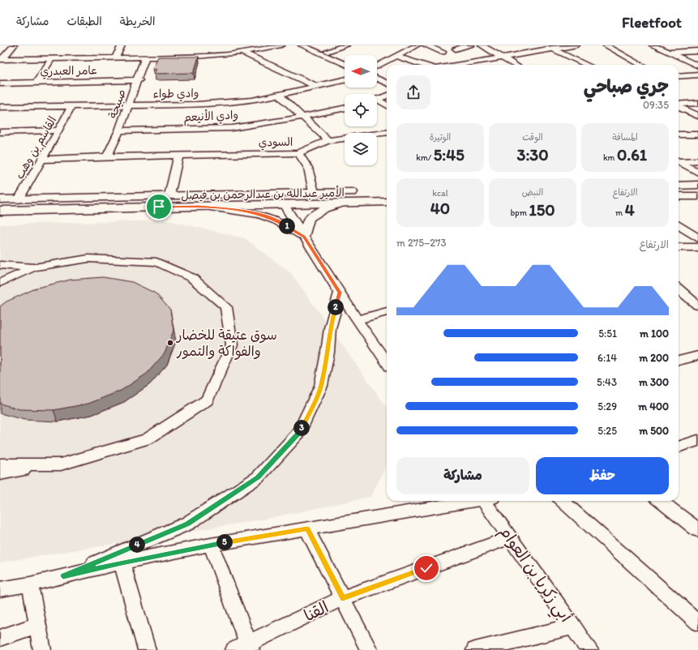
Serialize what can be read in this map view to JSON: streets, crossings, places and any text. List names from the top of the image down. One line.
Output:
{"streets":{"main road":["الأمير عبدالله بن عبدالرحمن بن فيصل"],"street":["عامر العبدري","وادي طواء","صبيحة","وادي الأنيعم","السودي","القاسم بن وهب","أبي زكريا بن العوام","القنا"]},"crossings":[["عامر العبدري","صبيحة"],["وادي طواء","صبيحة"],["وادي طواء","القاسم بن وهب"],["صبيحة","وادي الأنيعم"],["صبيحة","السودي"],["السودي","القاسم بن وهب"],["القاسم بن وهب","الأمير عبدالله بن عبدالرحمن بن فيصل"],["أبي زكريا بن العوام","القنا"]],"places":["سوق عتيقة للخضار والفواكة والتمور"],"north":"left","page":{"header":"Fleetfoot","nav":["الخريطة","الطبقات","مشاركة"],"heading":["جري صباحي","09:35"],"stats":[["المسافة","0.61 km"],["الوقت","3:30"],["الوتيرة","5:45 /km"],["الارتفاع","4 m"],["النبض","150 bpm"],["kcal","40"]],"pins":["1","2","3","5","4"],"chart":["الارتفاع","273–275 m"],"list":[{"name":"100 m","note":"5:51"},{"name":"200 m","note":"6:14"},{"name":"300 m","note":"5:43"},{"name":"400 m","note":"5:29"},{"name":"500 m","note":"5:25"}],"buttons":["حفظ","مشاركة"]}}
